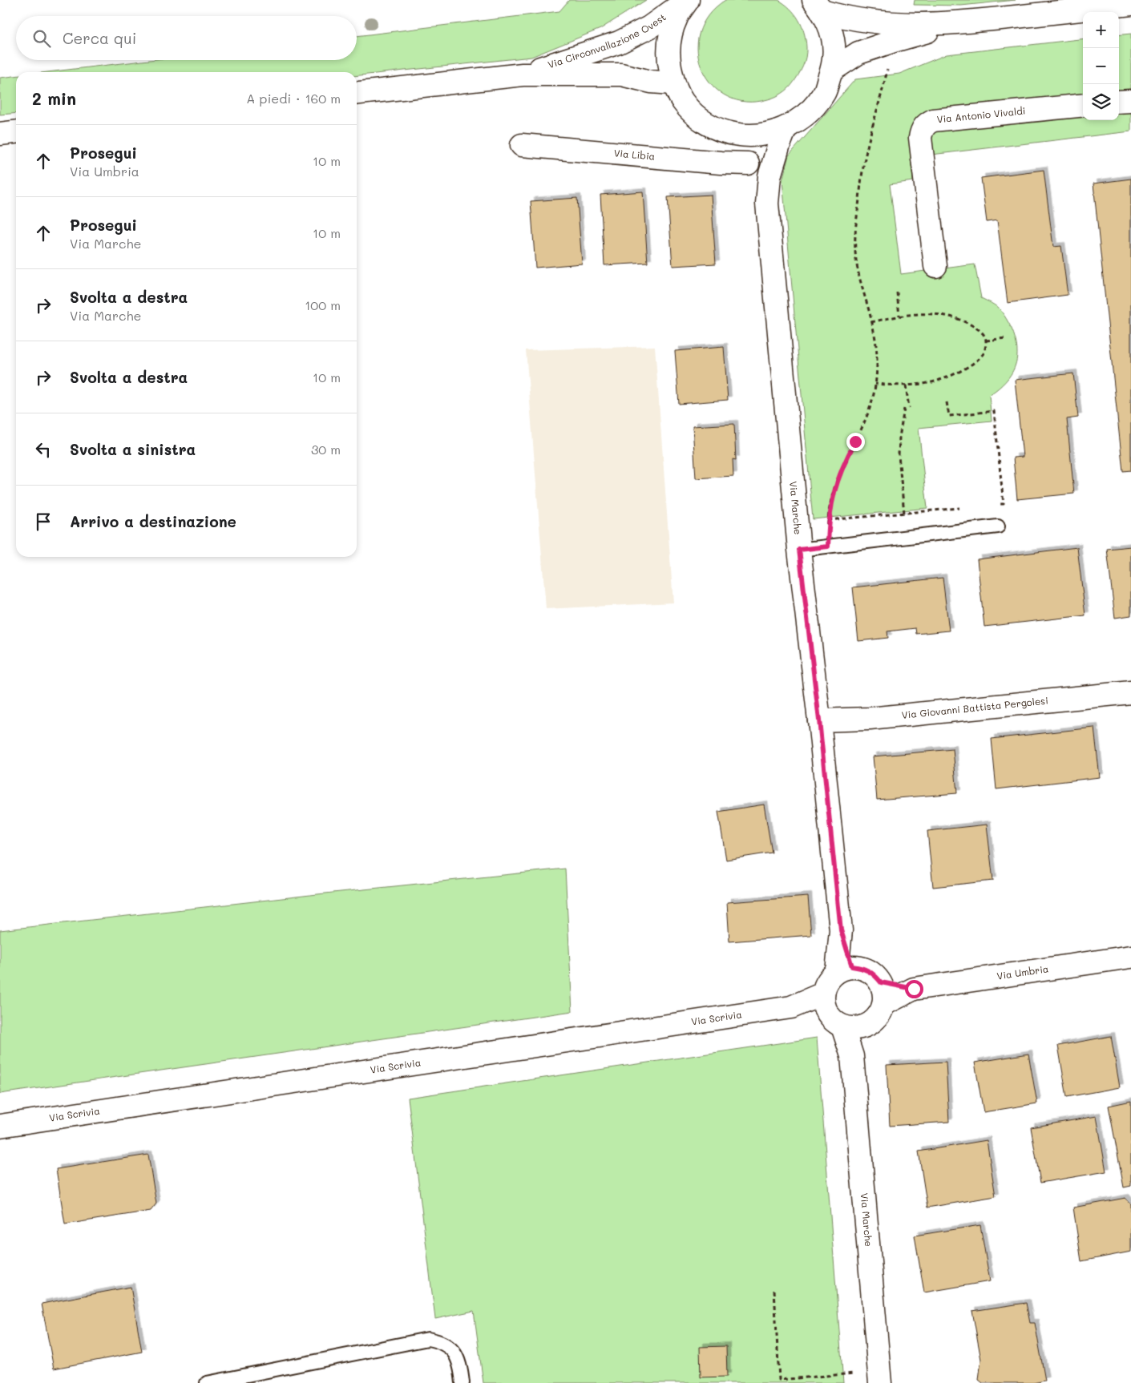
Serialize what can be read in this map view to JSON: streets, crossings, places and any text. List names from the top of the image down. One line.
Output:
{"streets":{"street":["Via Circonvallazione Ovest","Via Antonio Vivaldi","Via Libia","Via Marche","Via Giovanni Battista Pergolesi","Via Umbria","Via Scrivia"]},"crossings":[["Via Libia","Via Marche"],["Via Marche","Via Giovanni Battista Pergolesi"],["Via Marche","Via Umbria"],["Via Marche","Via Scrivia"],["Via Umbria","Via Scrivia"]],"page":{"map_buttons":["+","−"],"search":"Cerca qui","heading":["2 min","A piedi · 160 m"],"list":[["Prosegui","Via Umbria","10 m"],["Prosegui","Via Marche","10 m"],["Svolta a destra","Via Marche","100 m"],["Svolta a destra","10 m"],["Svolta a sinistra","30 m"],"Arrivo a destinazione"]}}
